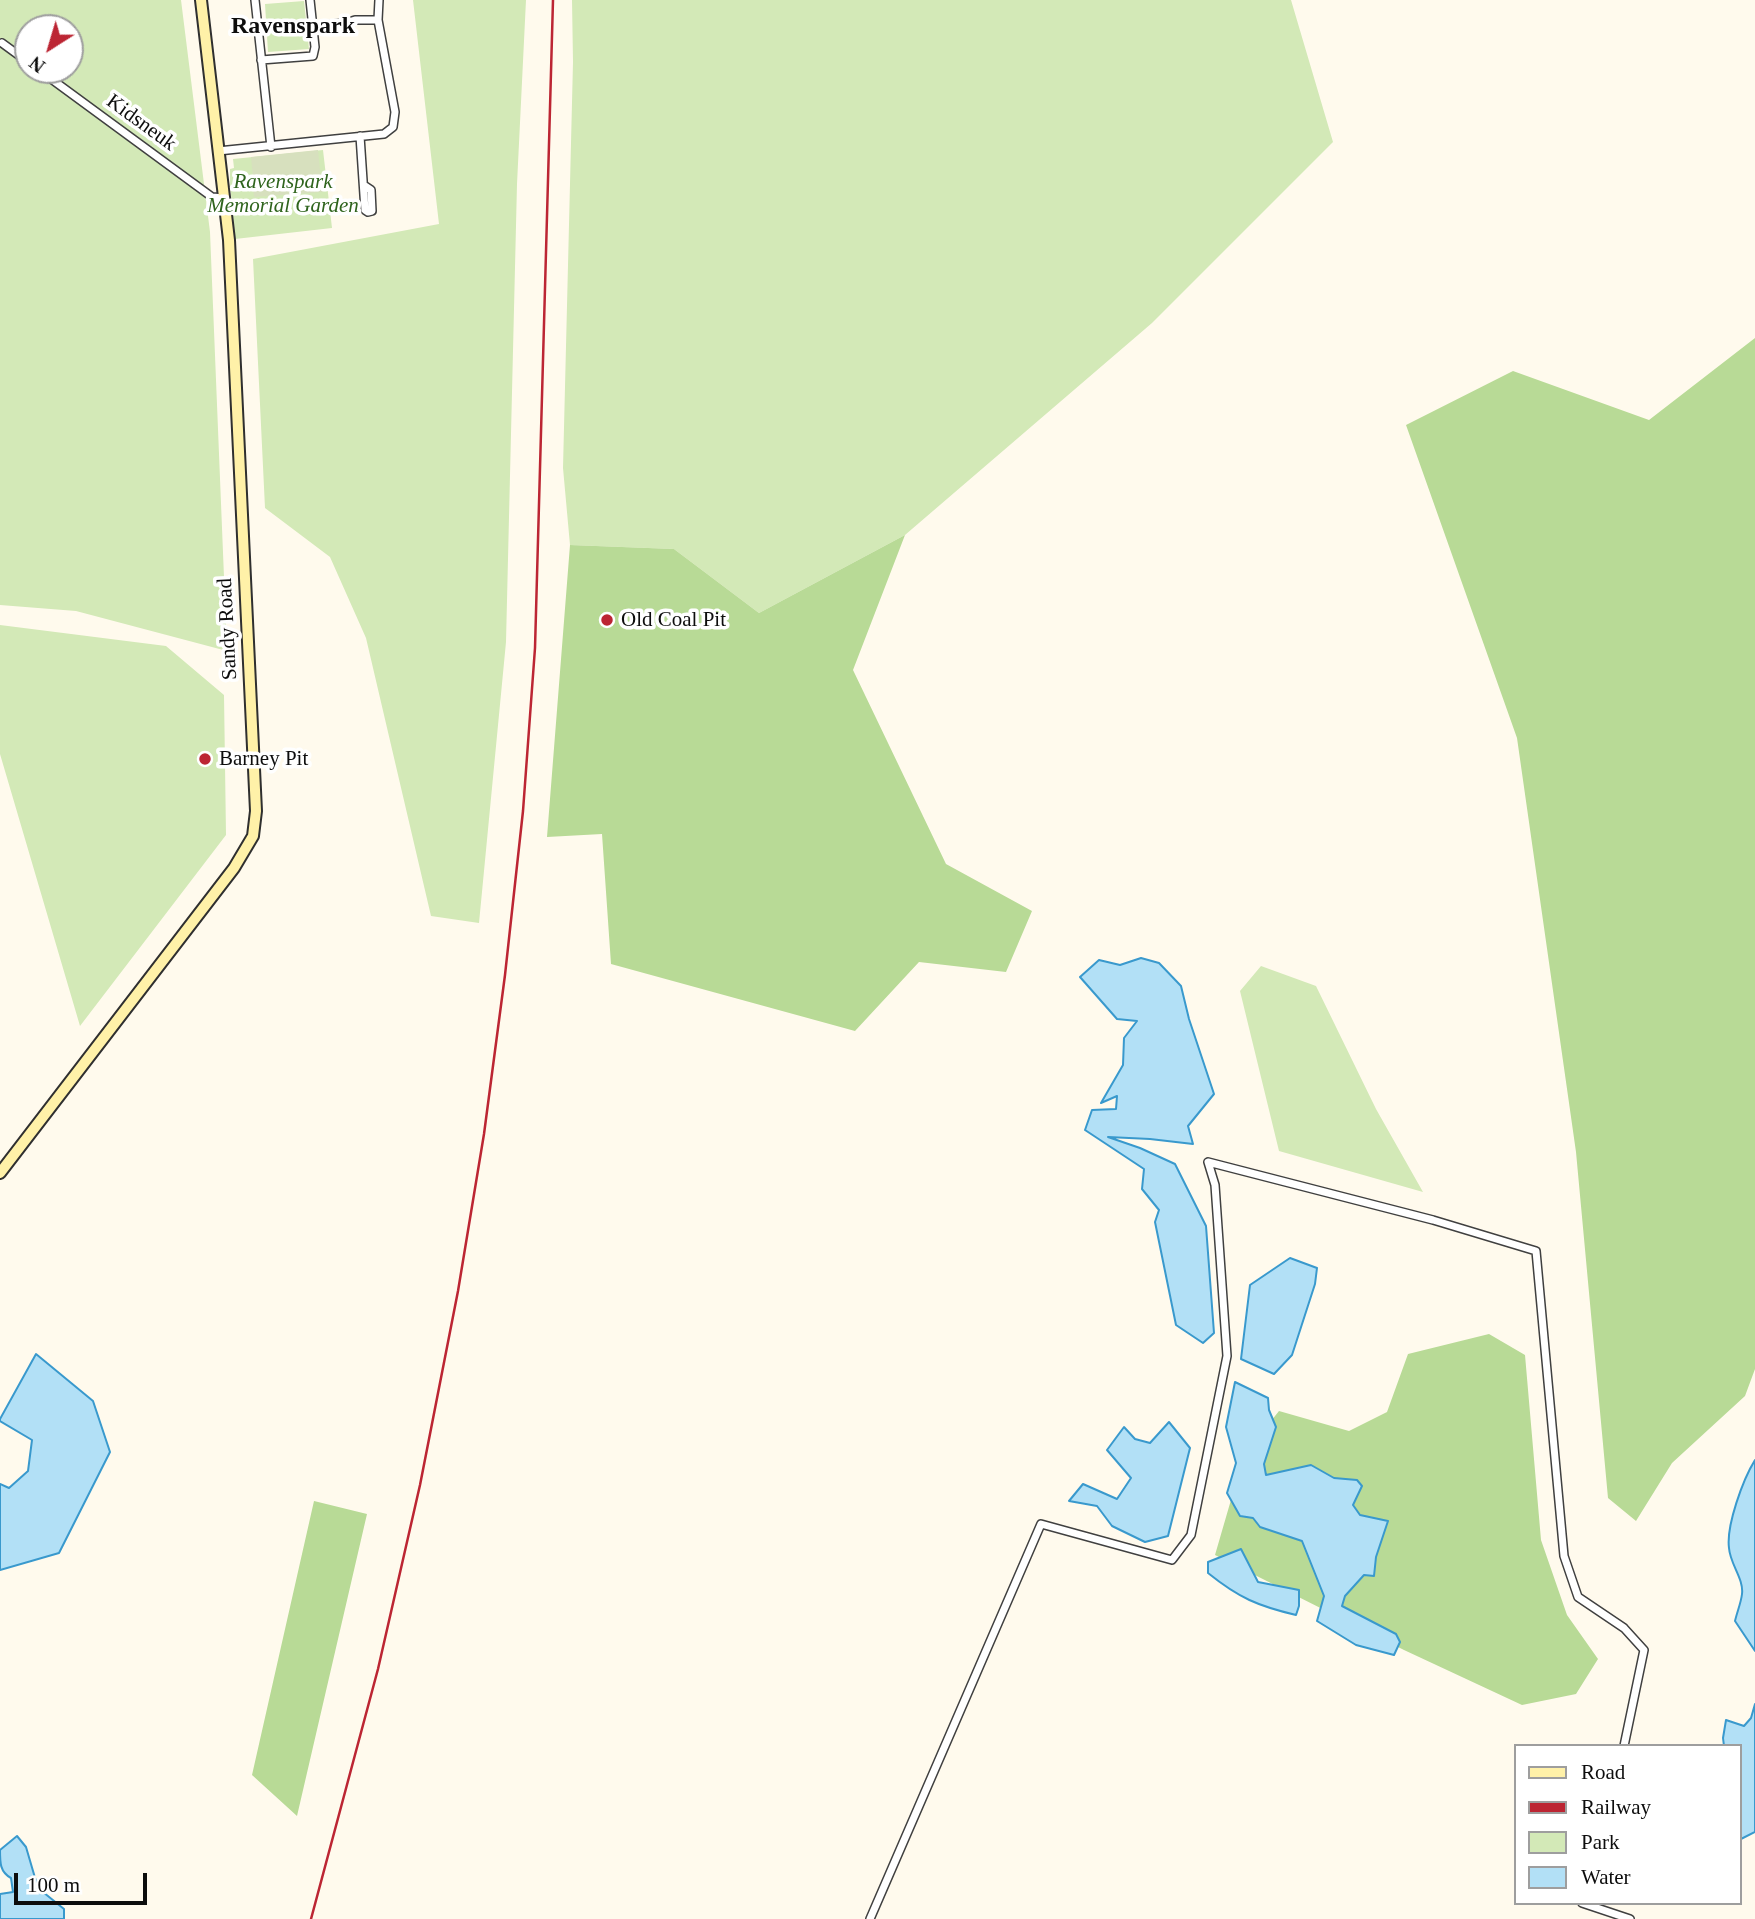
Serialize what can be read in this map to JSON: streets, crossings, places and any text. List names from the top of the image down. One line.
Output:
{"streets":{"main road":["Sandy Road"],"street":["Kidsneuk"]},"crossings":[["Kidsneuk","Sandy Road"]],"districts":["Ravenspark"],"parks":["Ravenspark Memorial Garden"],"places":["Old Coal Pit","Barney Pit"],"legend":["Road","Railway","Park","Water"],"scale_bar":"100 m","north":"bottom left"}
